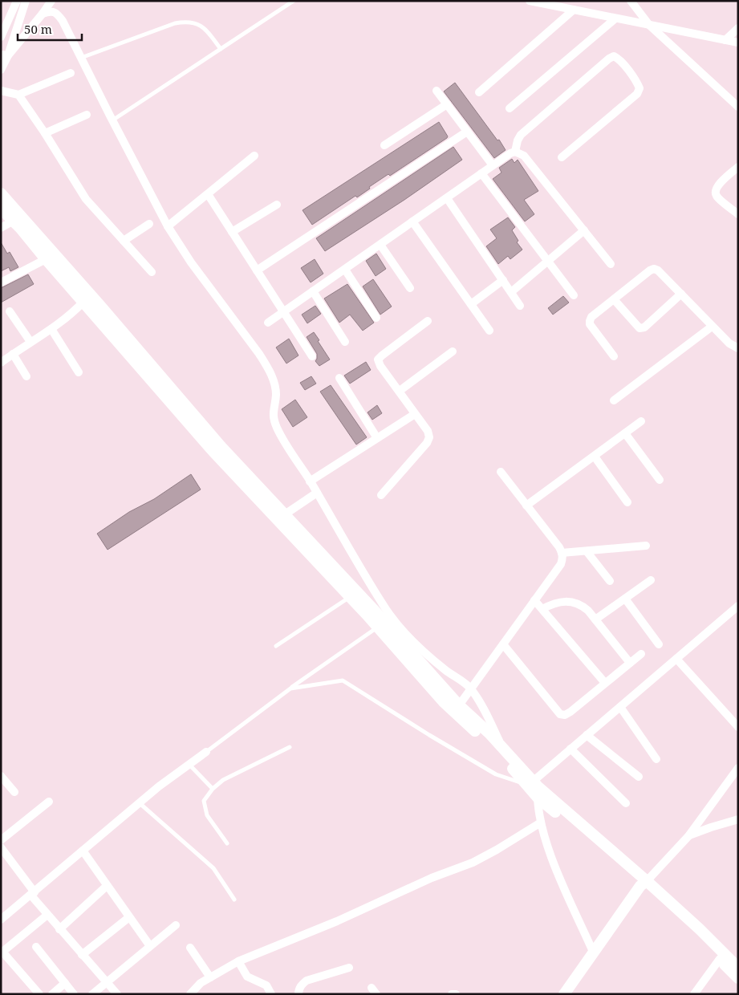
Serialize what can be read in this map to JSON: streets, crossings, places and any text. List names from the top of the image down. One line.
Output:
{"scale_bar":"50 m"}
